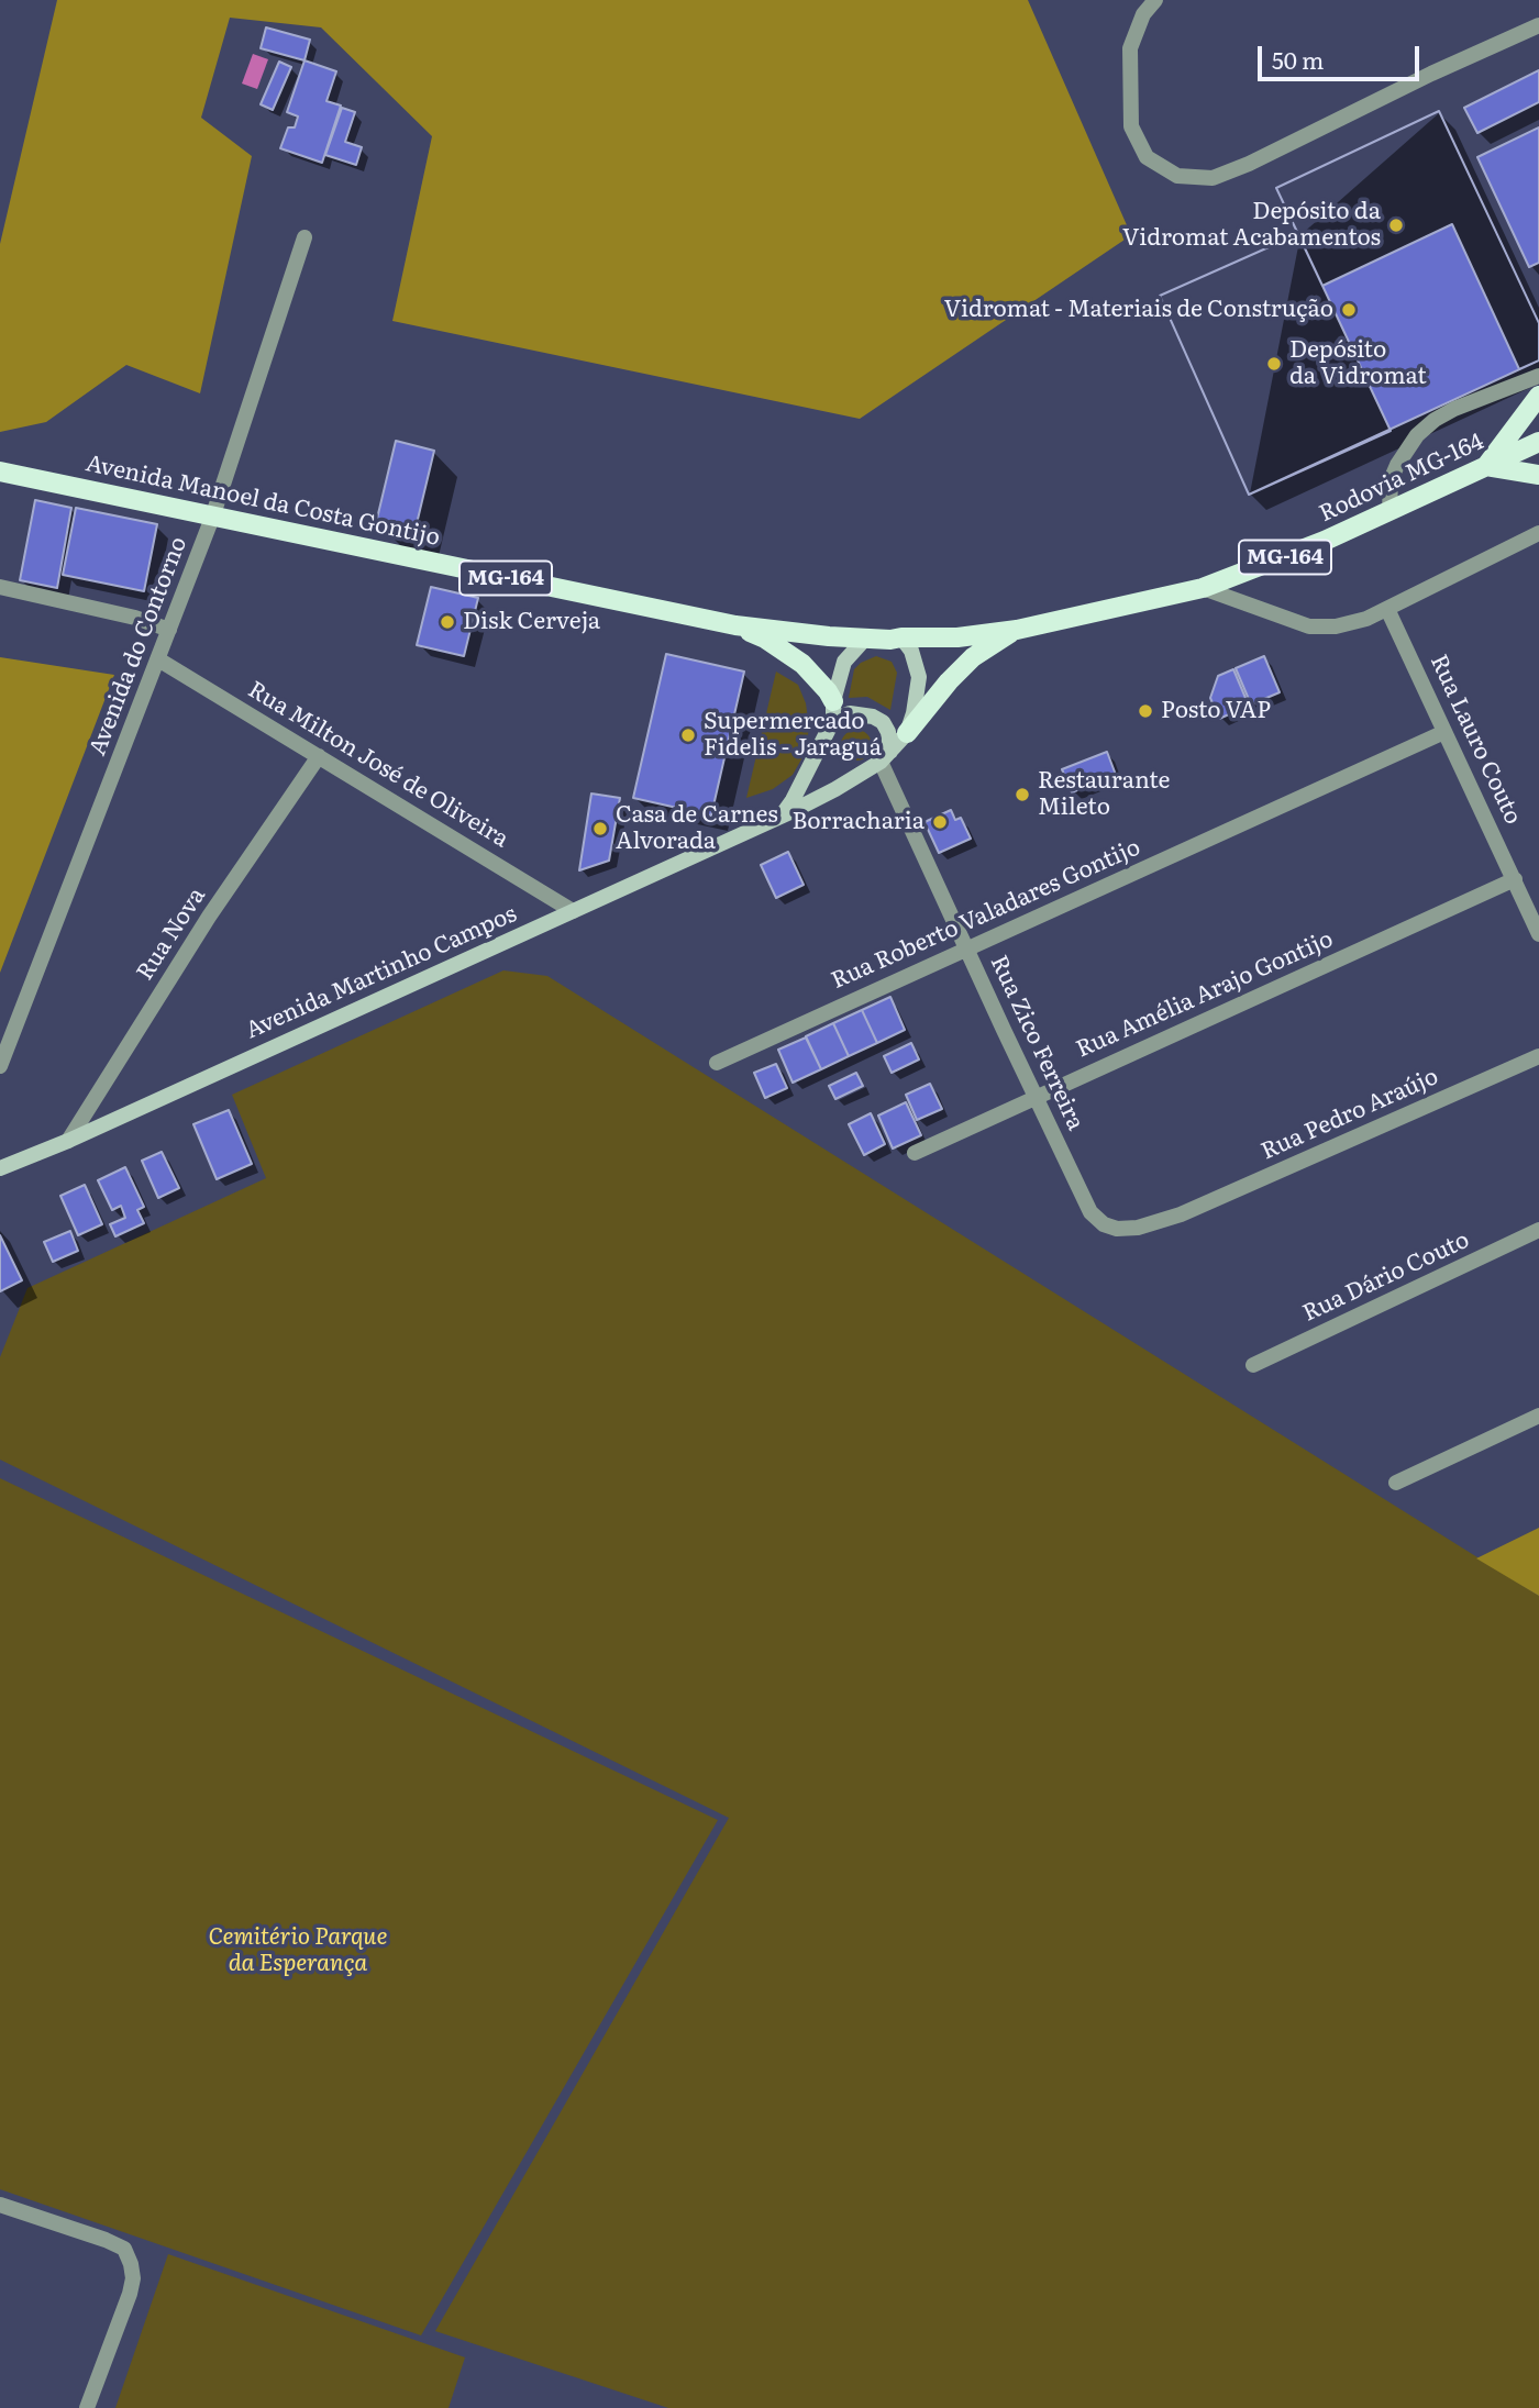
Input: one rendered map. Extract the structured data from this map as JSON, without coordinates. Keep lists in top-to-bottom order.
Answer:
{
  "streets": {
    "main road": [
      "Rodovia MG-164",
      "Avenida Manoel da Costa Gontijo",
      "MG-164",
      "Avenida Martinho Campos"
    ],
    "street": [
      "Avenida do Contorno",
      "Rua Lauro Couto",
      "Rua Milton José de Oliveira",
      "Rua Roberto Valadares Gontijo",
      "Rua Nova",
      "Rua Amélia Arajo Gontijo",
      "Rua Zico Ferreira",
      "Rua Pedro Araújo",
      "Rua Dário Couto"
    ]
  },
  "crossings": [
    ["Rodovia MG-164", "Avenida Manoel da Costa Gontijo"],
    ["Avenida Manoel da Costa Gontijo", "Avenida do Contorno"],
    ["Avenida do Contorno", "Rua Milton José de Oliveira"],
    ["Rua Lauro Couto", "Rua Roberto Valadares Gontijo"],
    ["Rua Lauro Couto", "Rua Amélia Arajo Gontijo"],
    ["Rua Milton José de Oliveira", "Rua Nova"],
    ["Rua Milton José de Oliveira", "Avenida Martinho Campos"],
    ["Rua Roberto Valadares Gontijo", "Rua Zico Ferreira"],
    ["Rua Nova", "Avenida Martinho Campos"],
    ["Avenida Martinho Campos", "Rua Zico Ferreira"],
    ["Rua Amélia Arajo Gontijo", "Rua Zico Ferreira"],
    ["Rua Zico Ferreira", "Rua Pedro Araújo"]
  ],
  "parks": ["Cemitério Parque da Esperança"],
  "places": [
    "Depósito da Vidromat Acabamentos",
    "Vidromat - Materiais de Construção",
    "Depósito da Vidromat",
    "Disk Cerveja",
    "Posto VAP",
    "Supermercado Fidelis - Jaraguá",
    "Restaurante Mileto",
    "Borracharia",
    "Casa de Carnes Alvorada"
  ],
  "scale_bar": "50 m"
}
